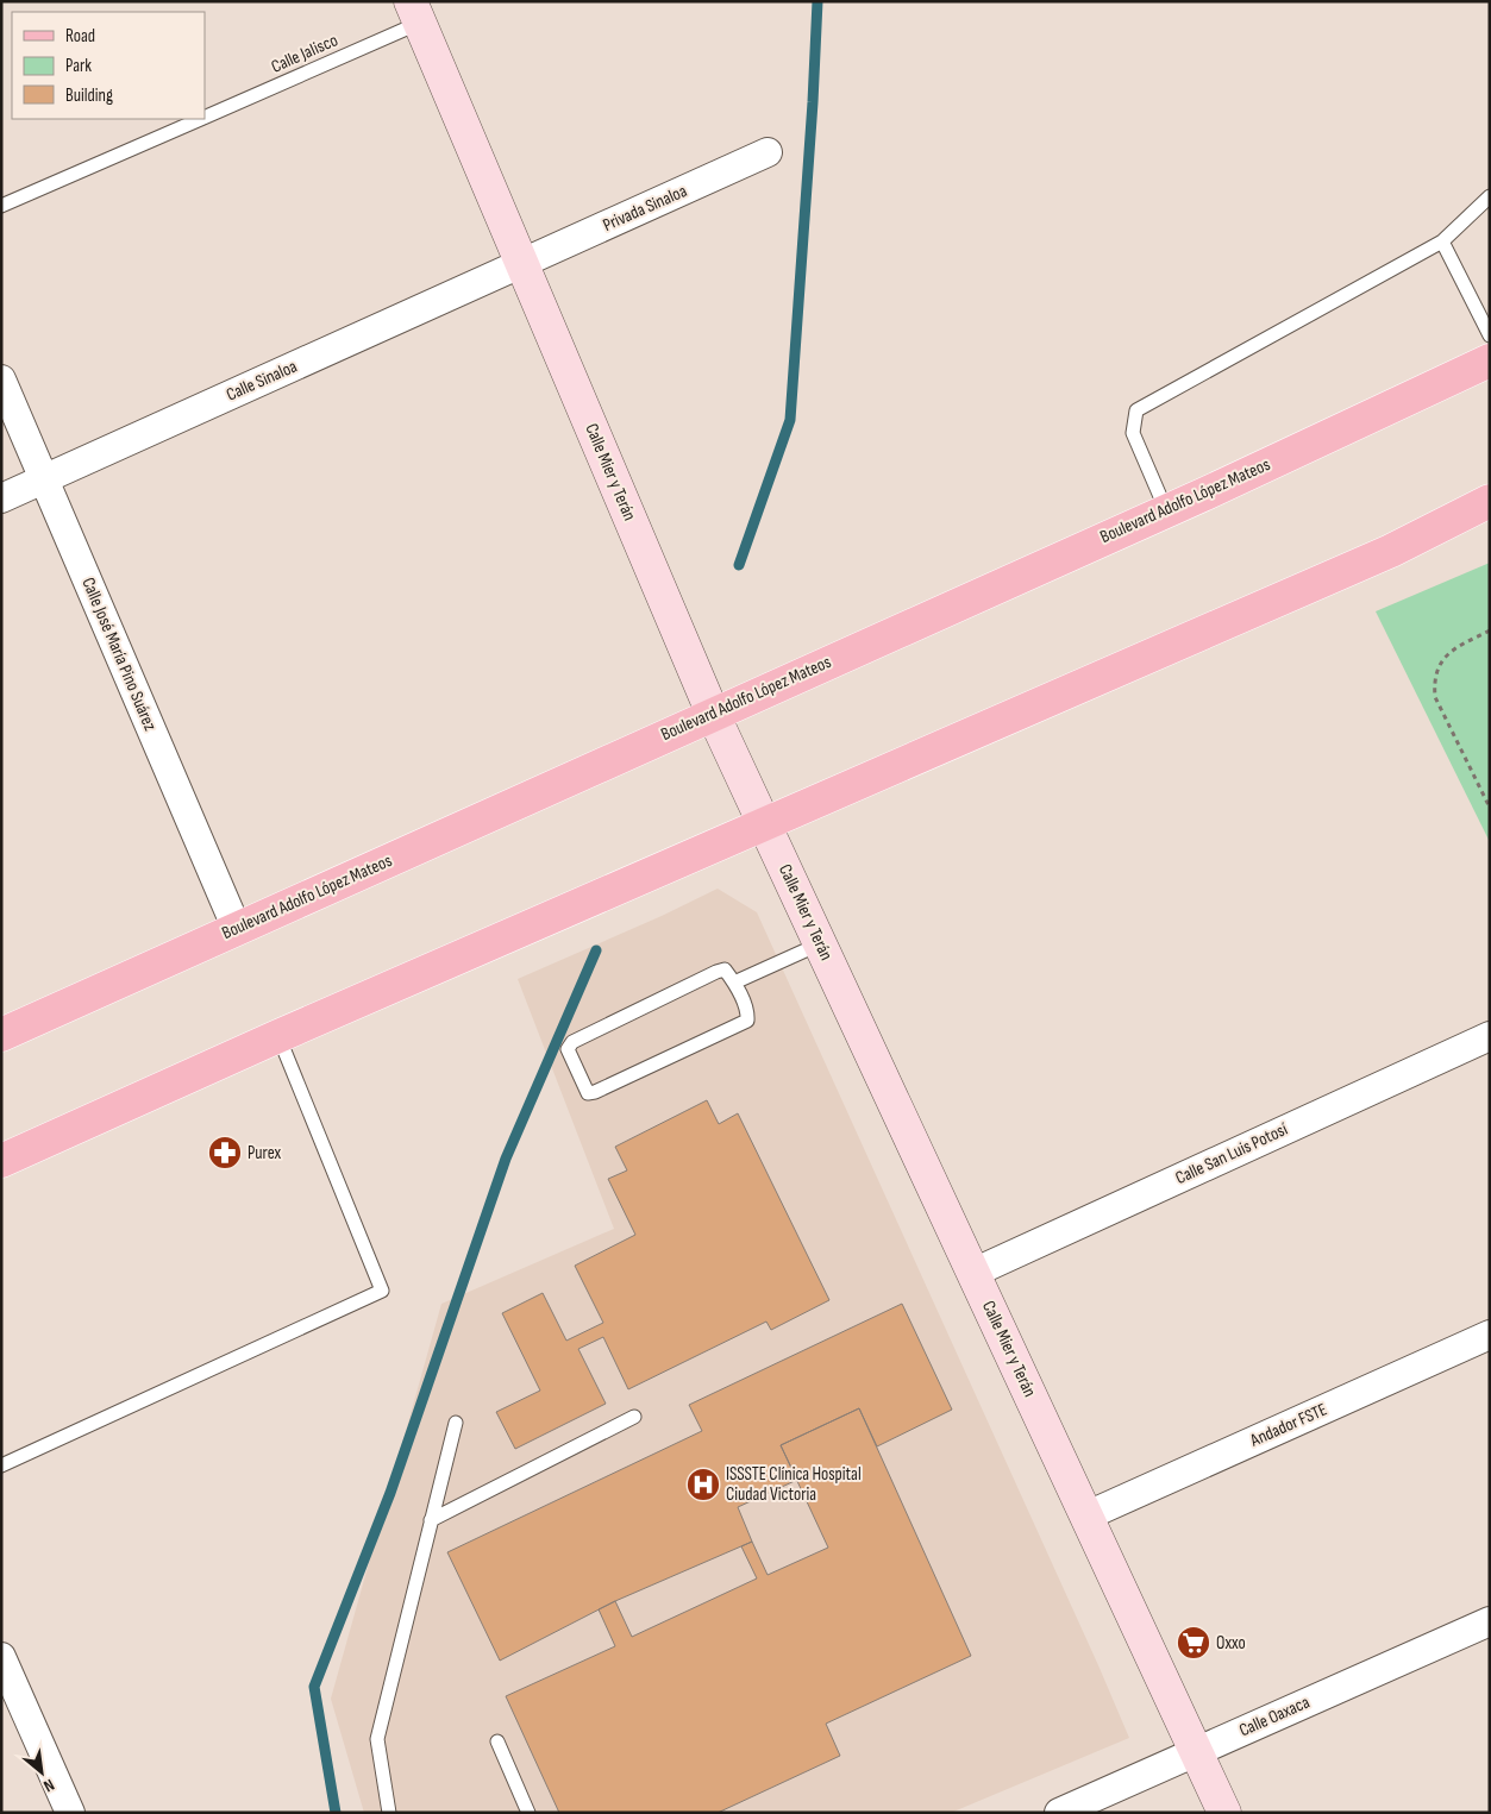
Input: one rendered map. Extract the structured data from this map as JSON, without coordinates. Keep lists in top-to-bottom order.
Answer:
{
  "streets": {
    "main road": ["Boulevard Adolfo López Mateos"],
    "street": [
      "Privada Sinaloa",
      "Calle Sinaloa",
      "Calle Mier y Terán",
      "Calle José María Pino Suárez",
      "Calle San Luis Potosí",
      "Andador FSTE",
      "Calle Oaxaca"
    ],
    "lane": ["Calle Jalisco"]
  },
  "crossings": [
    ["Calle Jalisco", "Calle Mier y Terán"],
    ["Privada Sinaloa", "Calle Sinaloa"],
    ["Privada Sinaloa", "Calle Mier y Terán"],
    ["Calle Sinaloa", "Calle Mier y Terán"],
    ["Calle Sinaloa", "Calle José María Pino Suárez"],
    ["Calle Mier y Terán", "Boulevard Adolfo López Mateos"],
    ["Calle Mier y Terán", "Calle San Luis Potosí"],
    ["Calle Mier y Terán", "Andador FSTE"],
    ["Calle Mier y Terán", "Calle Oaxaca"],
    ["Boulevard Adolfo López Mateos", "Calle José María Pino Suárez"]
  ],
  "places": {
    "pharmacy": ["Purex"],
    "hospital": ["ISSSTE Clínica Hospital Ciudad Victoria"],
    "supermarket": ["Oxxo"]
  },
  "legend": ["Road", "Park", "Building"],
  "north": "bottom right"
}
